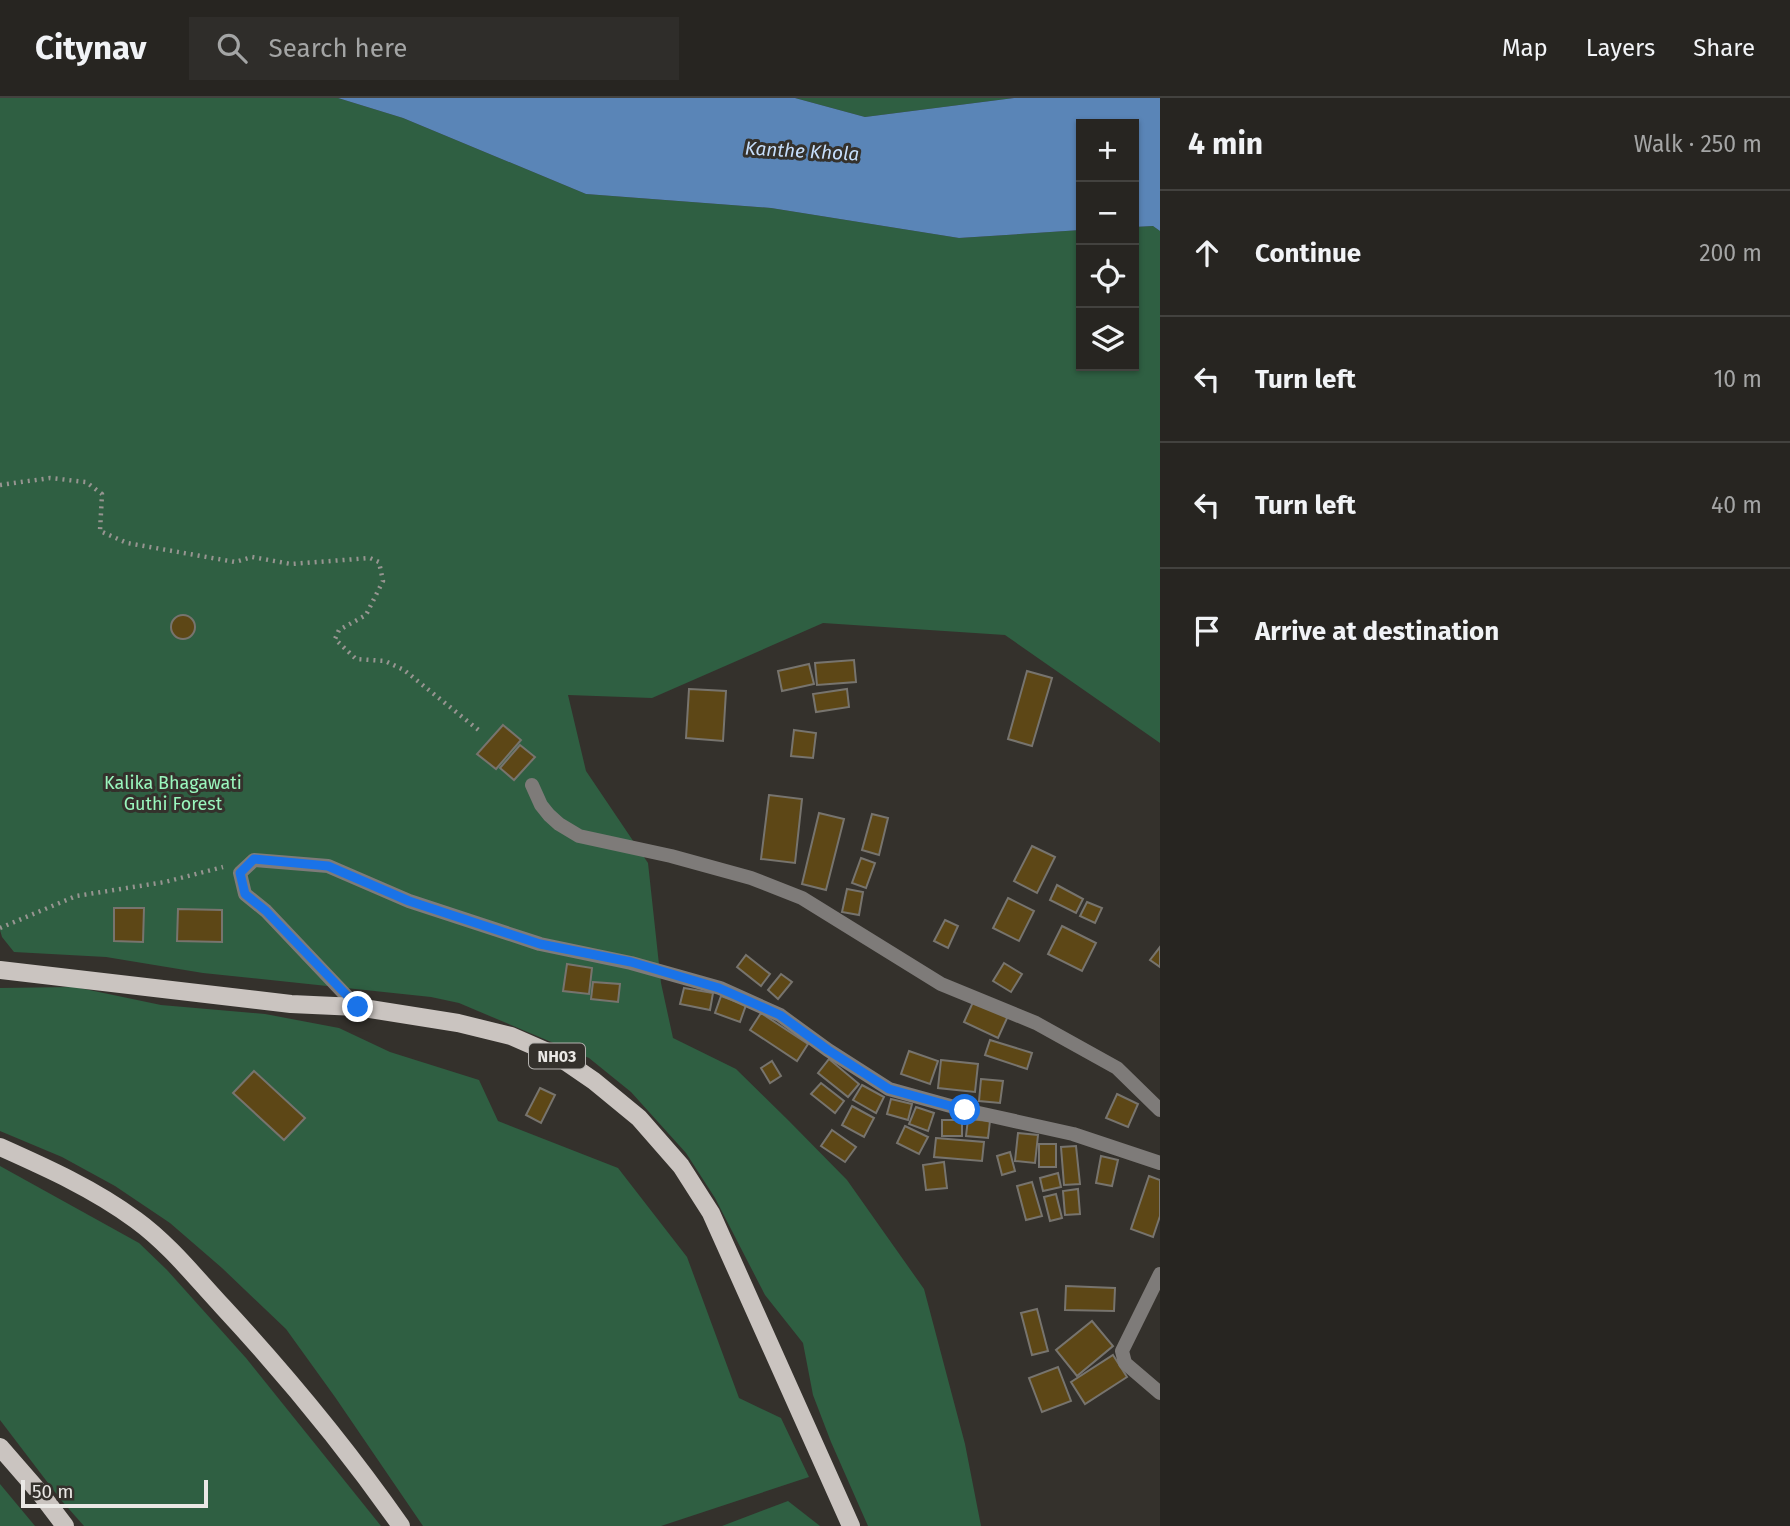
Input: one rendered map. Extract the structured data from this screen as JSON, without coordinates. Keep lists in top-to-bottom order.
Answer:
{
  "streets": {
    "main road": ["NH03"]
  },
  "water": ["Kanthe Khola"],
  "parks": ["Kalika Bhagawati Guthi Forest"],
  "scale_bar": "50 m",
  "page": {
    "header": "Citynav",
    "search": "Search here",
    "nav": ["Map", "Layers", "Share"],
    "heading": ["4 min", "Walk · 250 m"],
    "map_buttons": ["+", "−"],
    "list": [
      ["Continue", "200 m"],
      ["Turn left", "10 m"],
      ["Turn left", "40 m"],
      "Arrive at destination"
    ],
    "scale": "50 m"
  }
}
